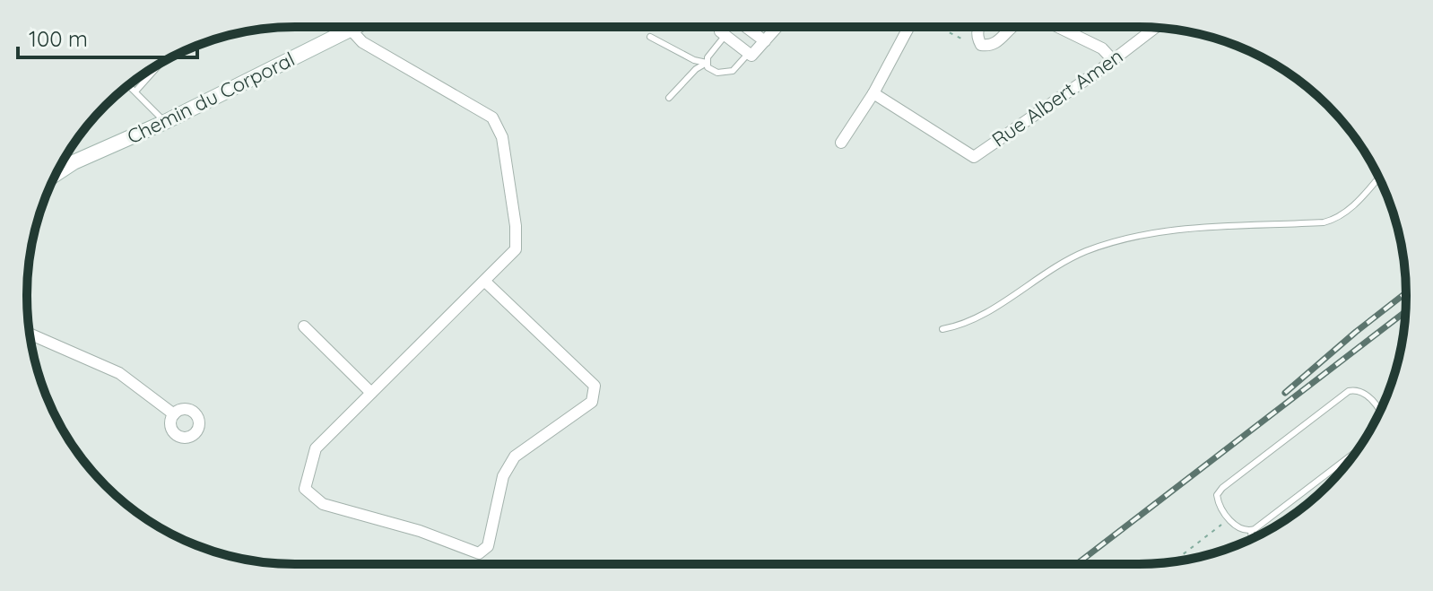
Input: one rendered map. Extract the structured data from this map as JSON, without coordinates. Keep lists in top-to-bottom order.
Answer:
{
  "streets": {
    "street": ["Chemin du Corporal", "Rue Albert Amen"]
  },
  "scale_bar": "100 m"
}
